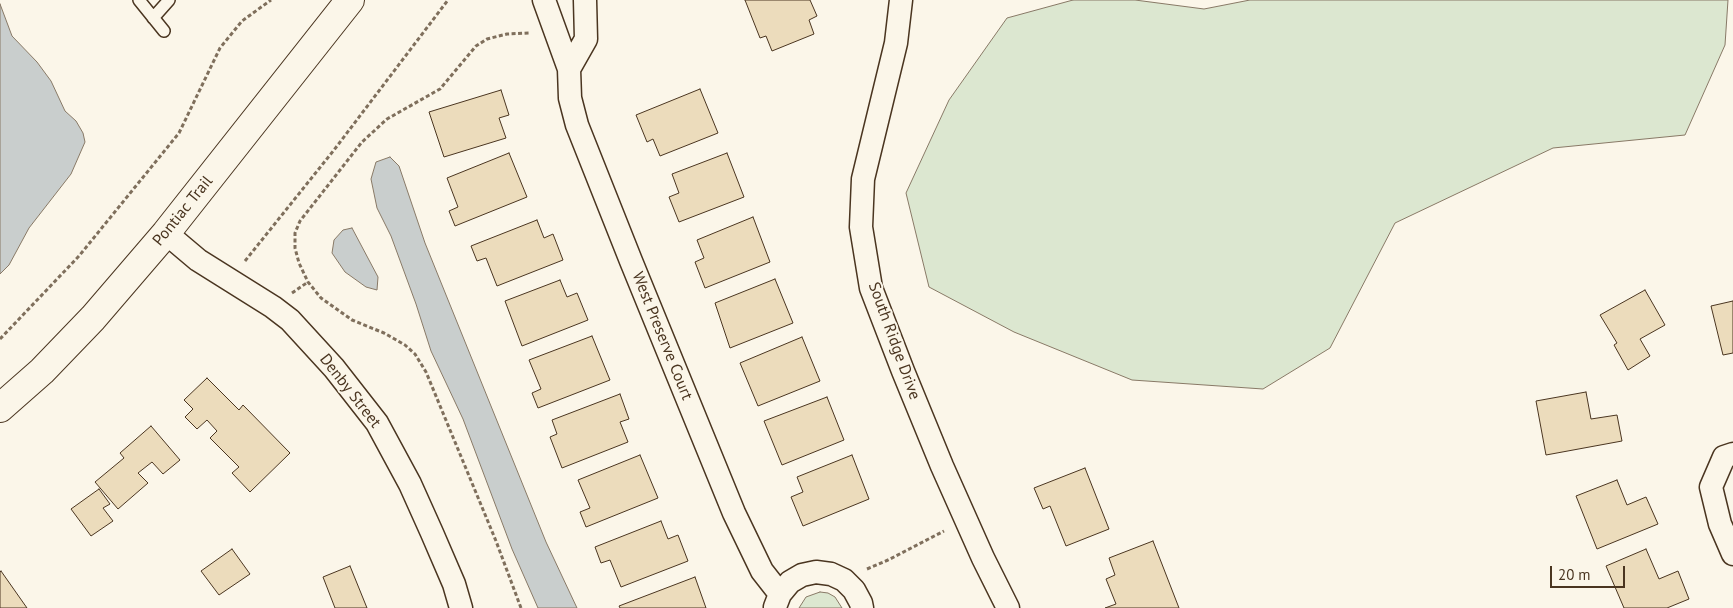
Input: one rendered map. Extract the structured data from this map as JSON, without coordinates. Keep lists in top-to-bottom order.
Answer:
{
  "streets": {
    "main road": ["Pontiac Trail"],
    "street": ["West Preserve Court", "South Ridge Drive", "Denby Street"]
  },
  "crossings": [
    ["Pontiac Trail", "Denby Street"]
  ],
  "scale_bar": "20 m"
}
